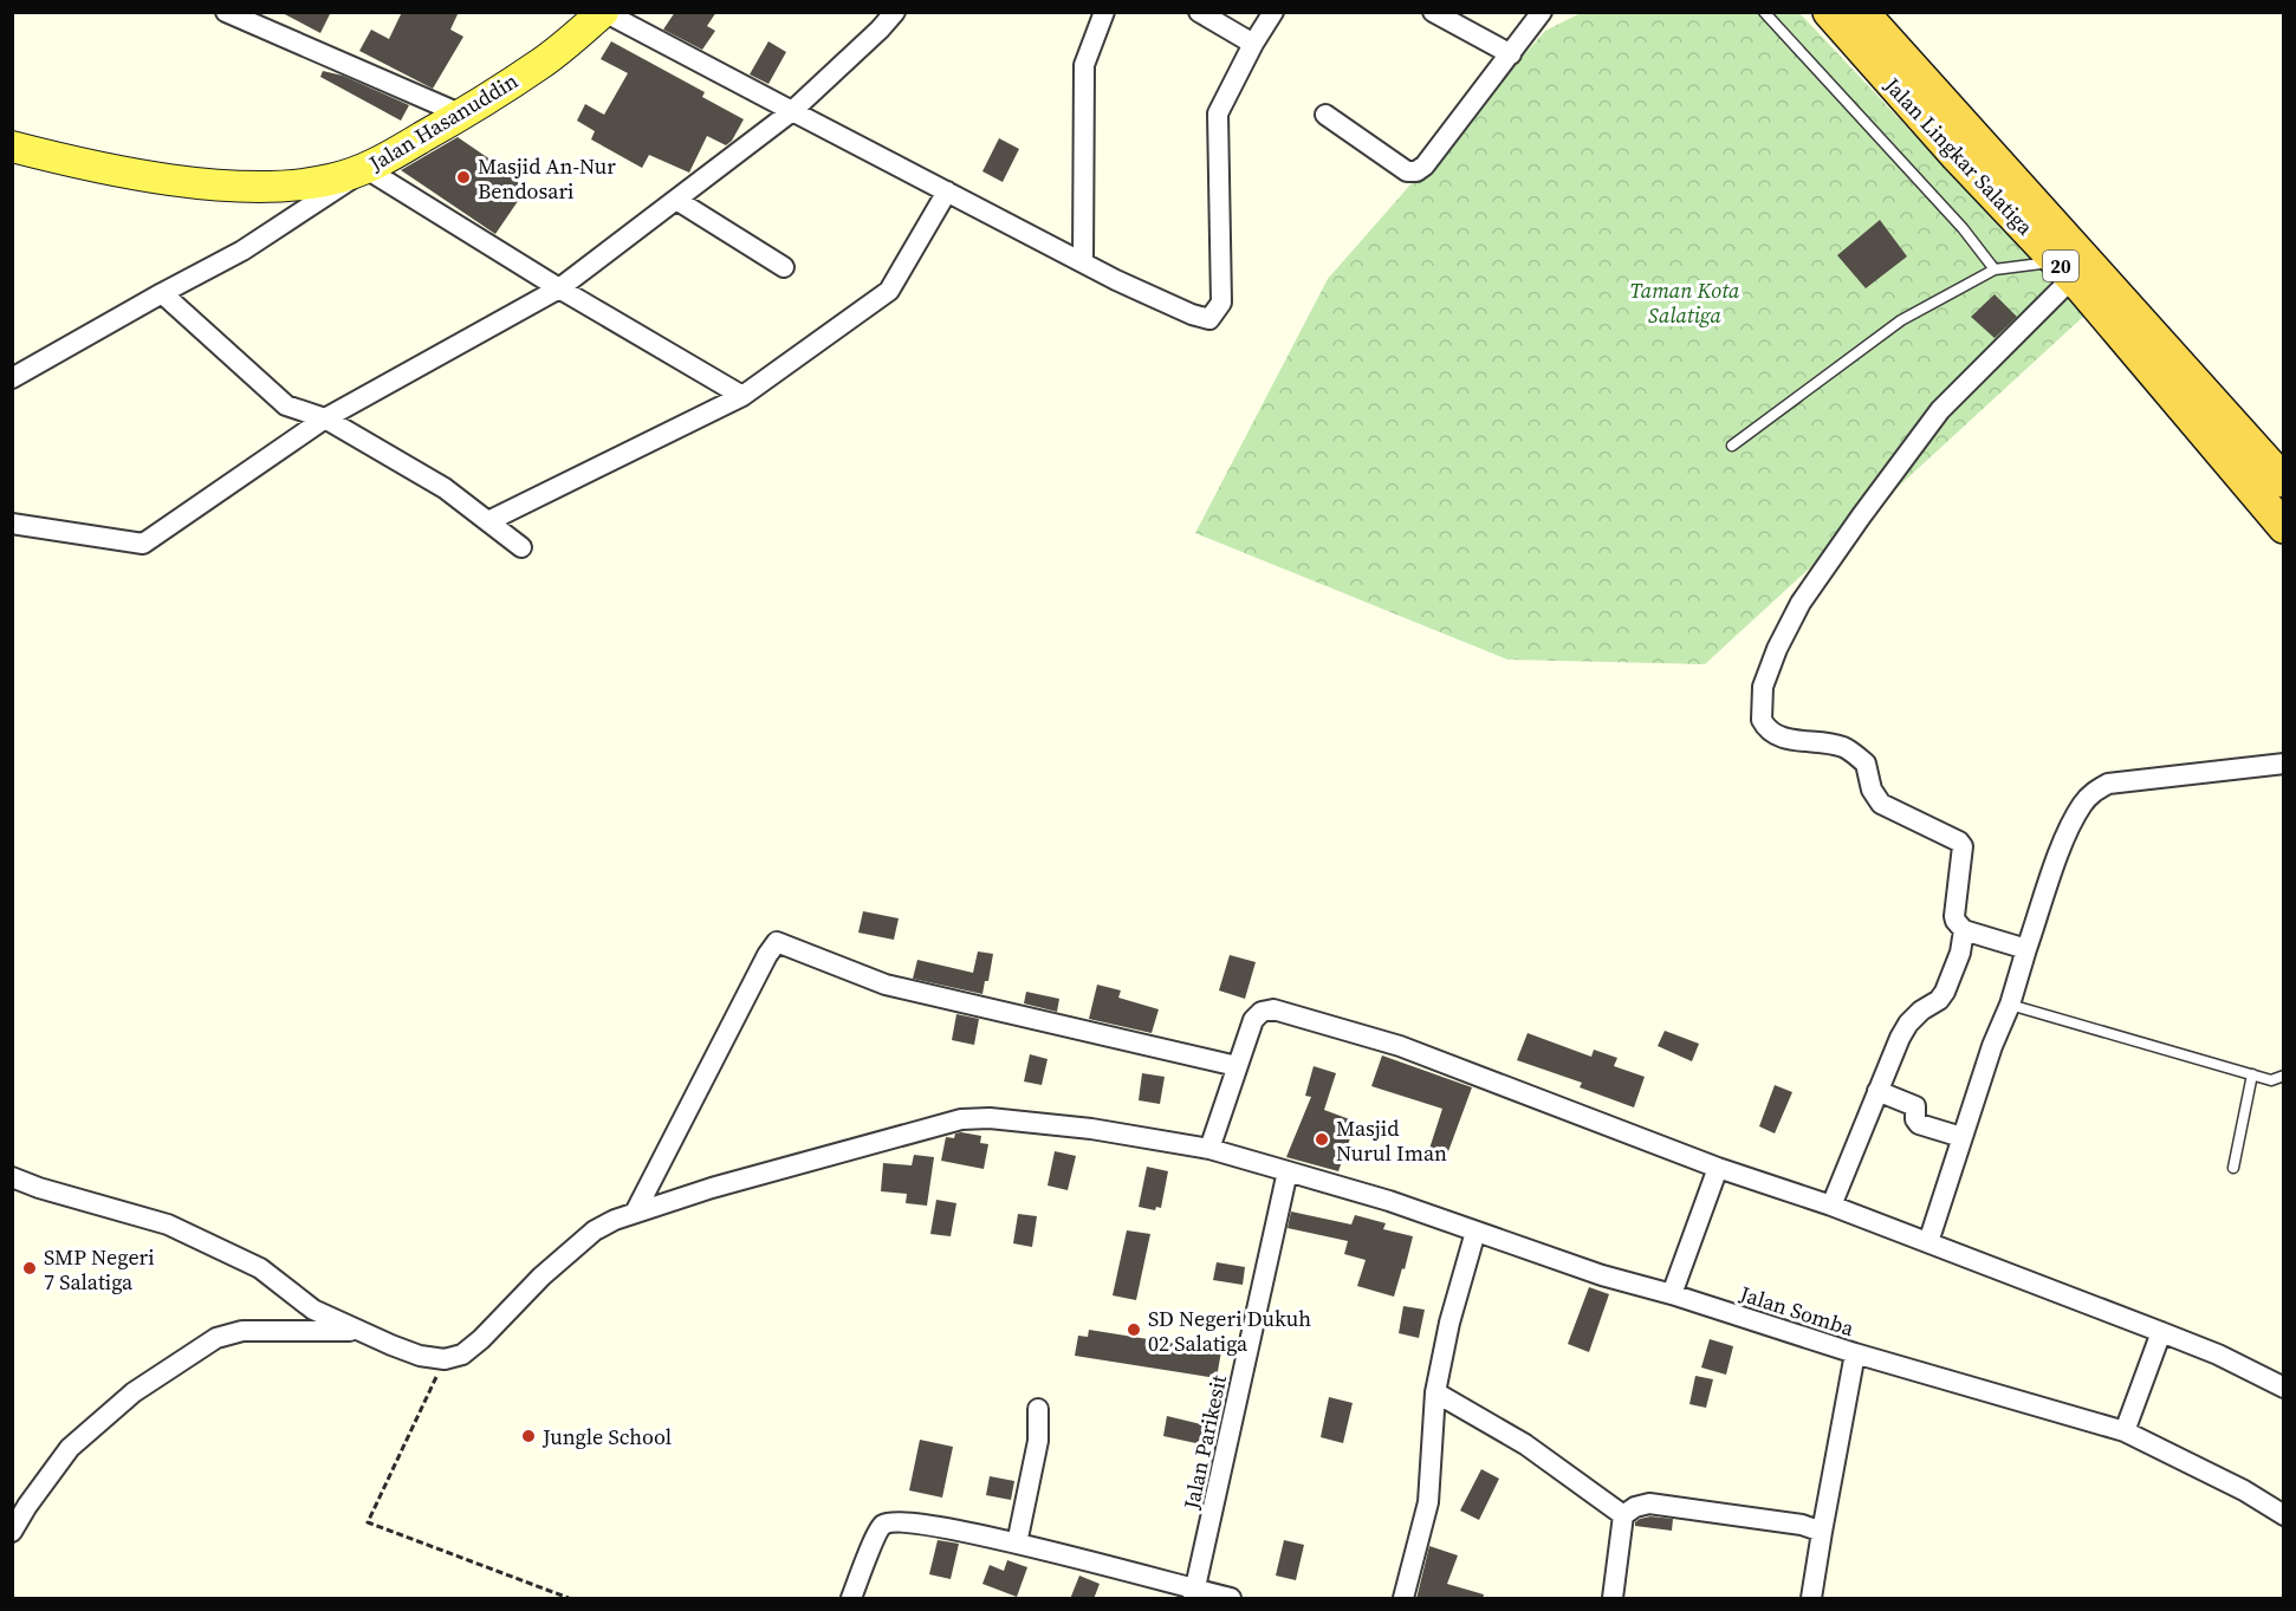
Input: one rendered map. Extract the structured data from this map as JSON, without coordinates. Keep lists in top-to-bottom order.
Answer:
{
  "streets": {
    "highway": ["Jalan Lingkar Salatiga", "20"],
    "main road": ["Jalan Hasanuddin"],
    "street": ["Jalan Somba", "Jalan Parikesit"]
  },
  "crossings": [
    ["Jalan Somba", "Jalan Parikesit"]
  ],
  "parks": ["Taman Kota Salatiga"],
  "places": [
    "Masjid An-Nur Bendosari",
    "Masjid Nurul Iman",
    "SMP Negeri 7 Salatiga",
    "SD Negeri Dukuh 02 Salatiga",
    "Jungle School"
  ]
}
